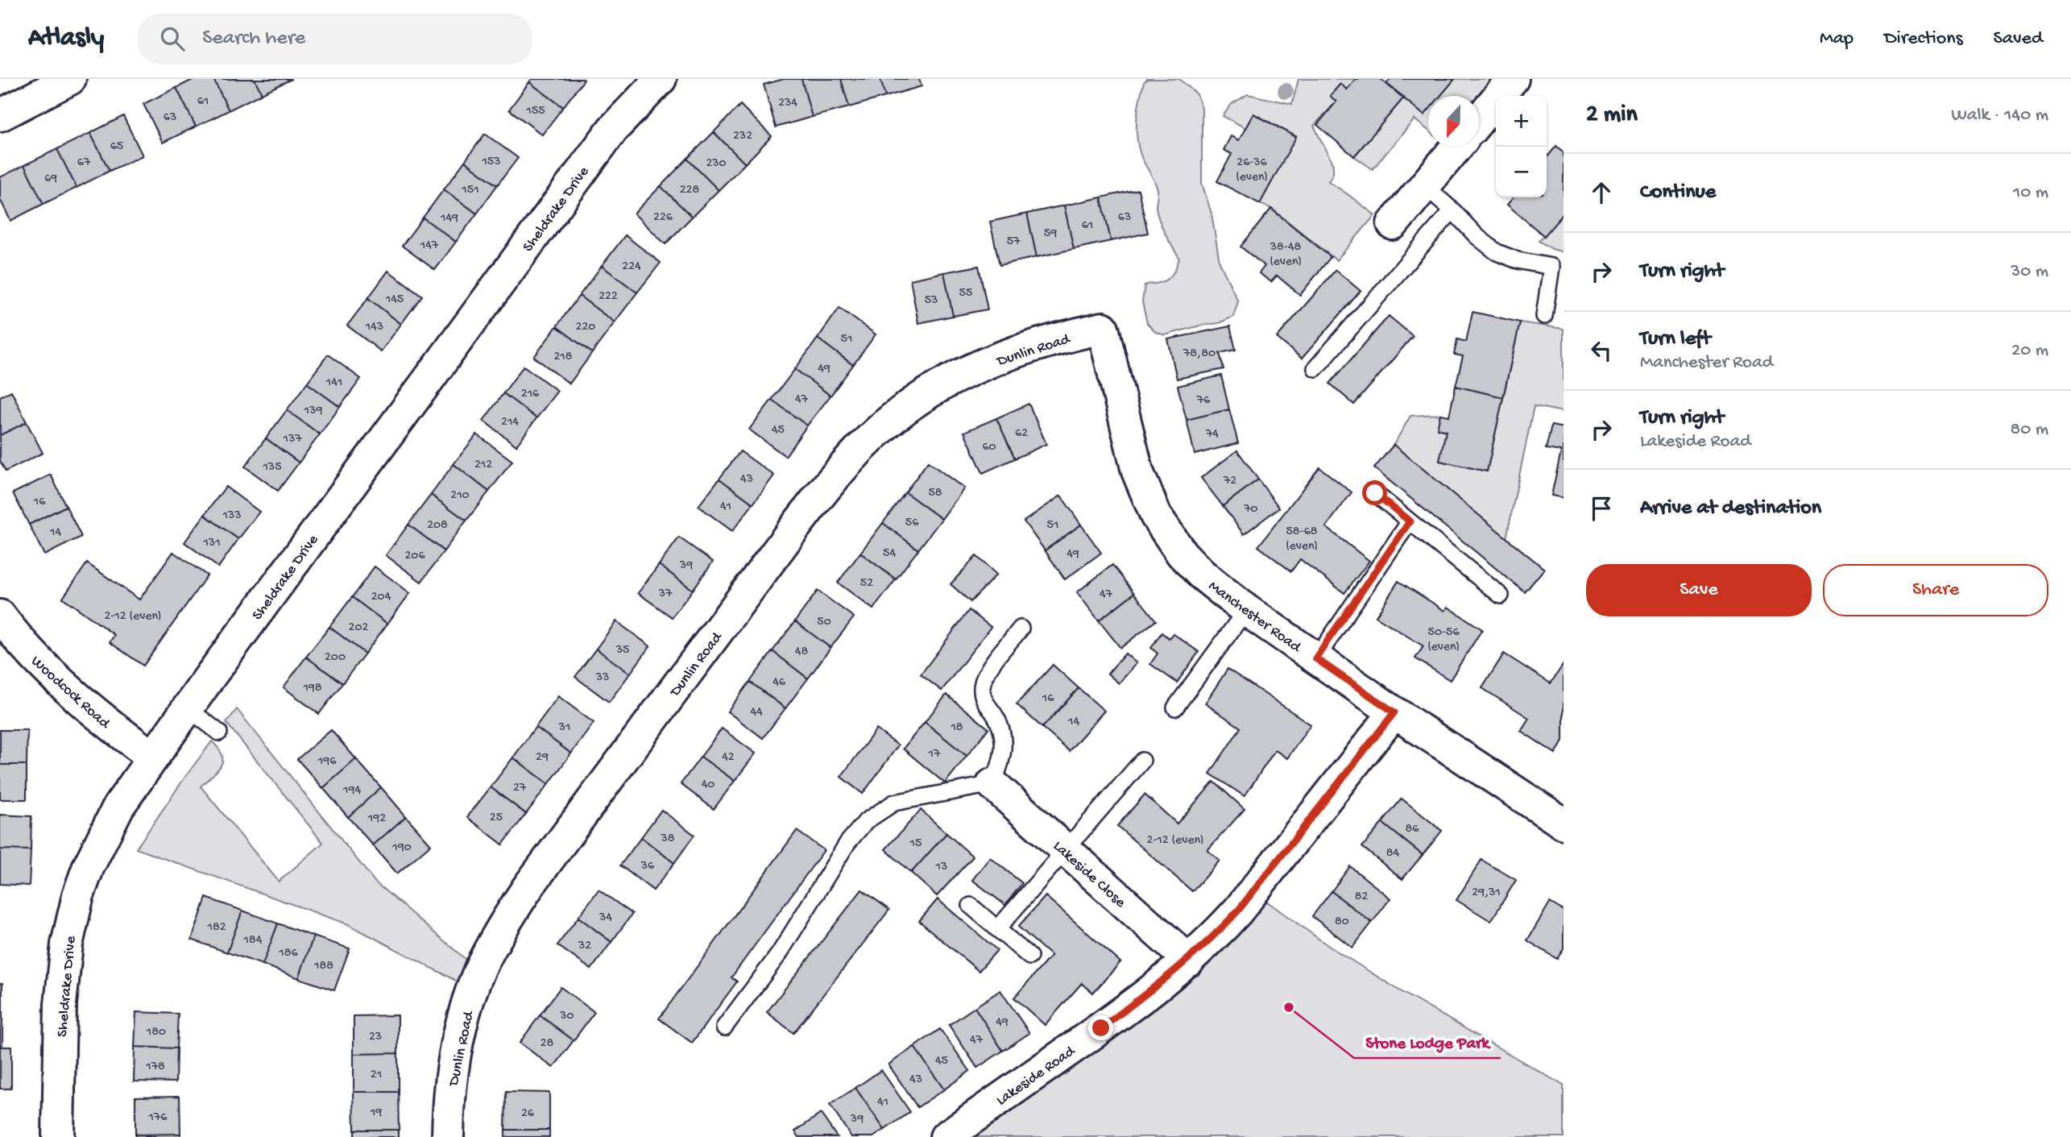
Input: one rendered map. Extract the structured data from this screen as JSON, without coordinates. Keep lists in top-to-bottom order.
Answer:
{
  "streets": {
    "street": [
      "Sheldrake Drive",
      "Dunlin Road",
      "Manchester Road",
      "Woodcock Road",
      "Lakeside Close",
      "Lakeside Road"
    ]
  },
  "crossings": [
    ["Sheldrake Drive", "Woodcock Road"],
    ["Dunlin Road", "Manchester Road"],
    ["Manchester Road", "Lakeside Road"],
    ["Lakeside Close", "Lakeside Road"]
  ],
  "places": ["Stone Lodge Park"],
  "house_numbers": [
    "61",
    "234",
    "155",
    "63",
    "232",
    "65",
    "153",
    "67",
    "26-36 (even)",
    "230",
    "69",
    "151",
    "228",
    "226",
    "63",
    "149",
    "61",
    "59",
    "57",
    "147",
    "38-48 (even)",
    "224",
    "55",
    "222",
    "145",
    "53",
    "143",
    "220",
    "51",
    "78,80",
    "218",
    "49",
    "141",
    "216",
    "47",
    "76",
    "139",
    "214",
    "45",
    "62",
    "74",
    "137",
    "60",
    "212",
    "135",
    "43",
    "72",
    "58",
    "210",
    "16",
    "41",
    "70",
    "133",
    "56",
    "208",
    "51",
    "58-68 (even)",
    "14",
    "131",
    "54",
    "49",
    "206",
    "39",
    "52",
    "37",
    "47",
    "204",
    "2-12 (even)",
    "50",
    "202",
    "50-56 (even)",
    "35",
    "48",
    "200",
    "33",
    "46",
    "198",
    "16",
    "44",
    "14",
    "31",
    "18",
    "17",
    "29",
    "42",
    "196",
    "40",
    "27",
    "194",
    "25",
    "192",
    "86",
    "38",
    "2-12 (even)",
    "15",
    "190",
    "84",
    "36",
    "13",
    "29,31",
    "82",
    "34",
    "80",
    "182",
    "184",
    "32",
    "186",
    "188",
    "30",
    "49",
    "180",
    "23",
    "47",
    "28",
    "45",
    "178",
    "21",
    "43",
    "41",
    "19",
    "26",
    "176",
    "39"
  ],
  "north": "bottom",
  "page": {
    "header": "Atlasly",
    "search": "Search here",
    "nav": ["Map", "Directions", "Saved"],
    "heading": ["2 min", "Walk · 140 m"],
    "map_buttons": ["+", "−"],
    "list": [
      ["Continue", "10 m"],
      ["Turn right", "30 m"],
      ["Turn left", "Manchester Road", "20 m"],
      ["Turn right", "Lakeside Road", "80 m"],
      "Arrive at destination"
    ],
    "buttons": ["Save", "Share"]
  }
}
